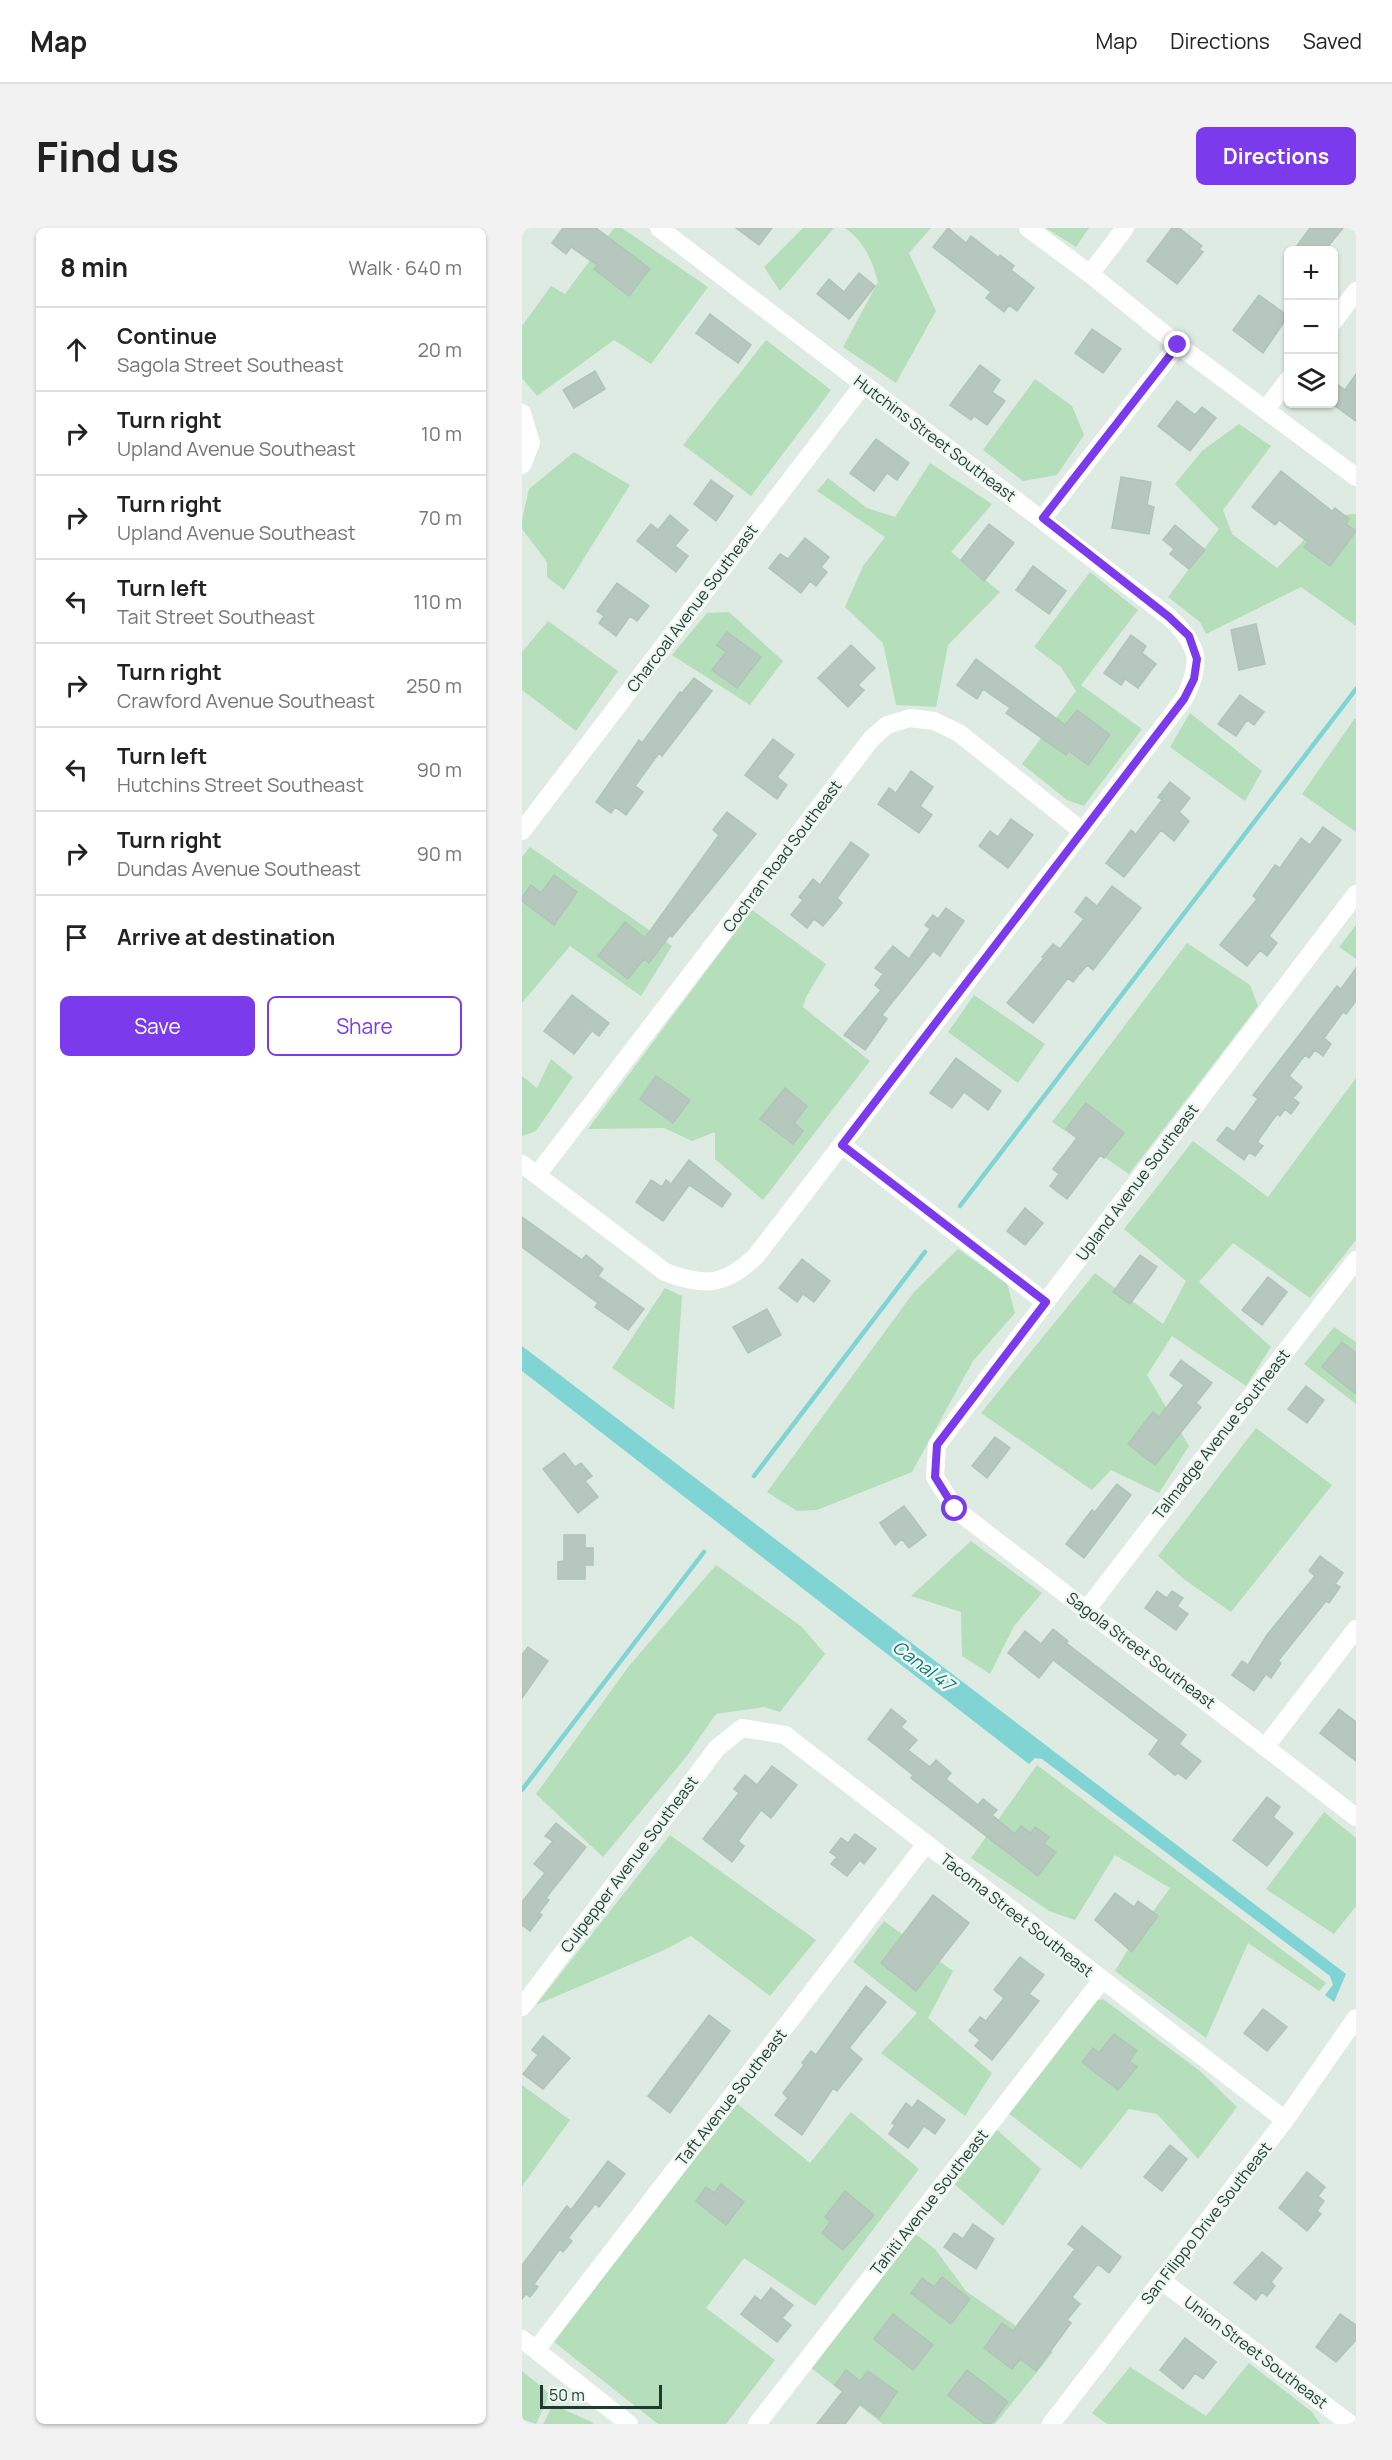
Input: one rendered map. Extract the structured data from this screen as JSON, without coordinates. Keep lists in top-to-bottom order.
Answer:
{
  "streets": {
    "street": [
      "Hutchins Street Southeast",
      "Charcoal Avenue Southeast",
      "Cochran Road Southeast",
      "Upland Avenue Southeast",
      "Talmadge Avenue Southeast",
      "Sagola Street Southeast",
      "Culpepper Avenue Southeast",
      "Tacoma Street Southeast",
      "Taft Avenue Southeast",
      "Tahiti Avenue Southeast",
      "San Filippo Drive Southeast",
      "Union Street Southeast"
    ]
  },
  "crossings": [
    ["Hutchins Street Southeast", "Charcoal Avenue Southeast"],
    ["Hutchins Street Southeast", "Cochran Road Southeast"],
    ["Upland Avenue Southeast", "Sagola Street Southeast"],
    ["Talmadge Avenue Southeast", "Sagola Street Southeast"],
    ["Culpepper Avenue Southeast", "Tacoma Street Southeast"],
    ["Tacoma Street Southeast", "Taft Avenue Southeast"],
    ["Tacoma Street Southeast", "Tahiti Avenue Southeast"],
    ["Tacoma Street Southeast", "San Filippo Drive Southeast"],
    ["San Filippo Drive Southeast", "Union Street Southeast"]
  ],
  "water": ["Canal 47"],
  "scale_bar": "50 m",
  "page": {
    "header": "Map",
    "nav": ["Map", "Directions", "Saved"],
    "title": "Find us",
    "buttons": [
      "Directions",
      ["Save", "Share"]
    ],
    "heading": ["8 min", "Walk · 640 m"],
    "map_buttons": ["+", "−"],
    "list": [
      ["Continue", "Sagola Street Southeast", "20 m"],
      ["Turn right", "Upland Avenue Southeast", "10 m"],
      ["Turn right", "Upland Avenue Southeast", "70 m"],
      ["Turn left", "Tait Street Southeast", "110 m"],
      ["Turn right", "Crawford Avenue Southeast", "250 m"],
      ["Turn left", "Hutchins Street Southeast", "90 m"],
      ["Turn right", "Dundas Avenue Southeast", "90 m"],
      "Arrive at destination"
    ],
    "scale": "50 m"
  }
}
